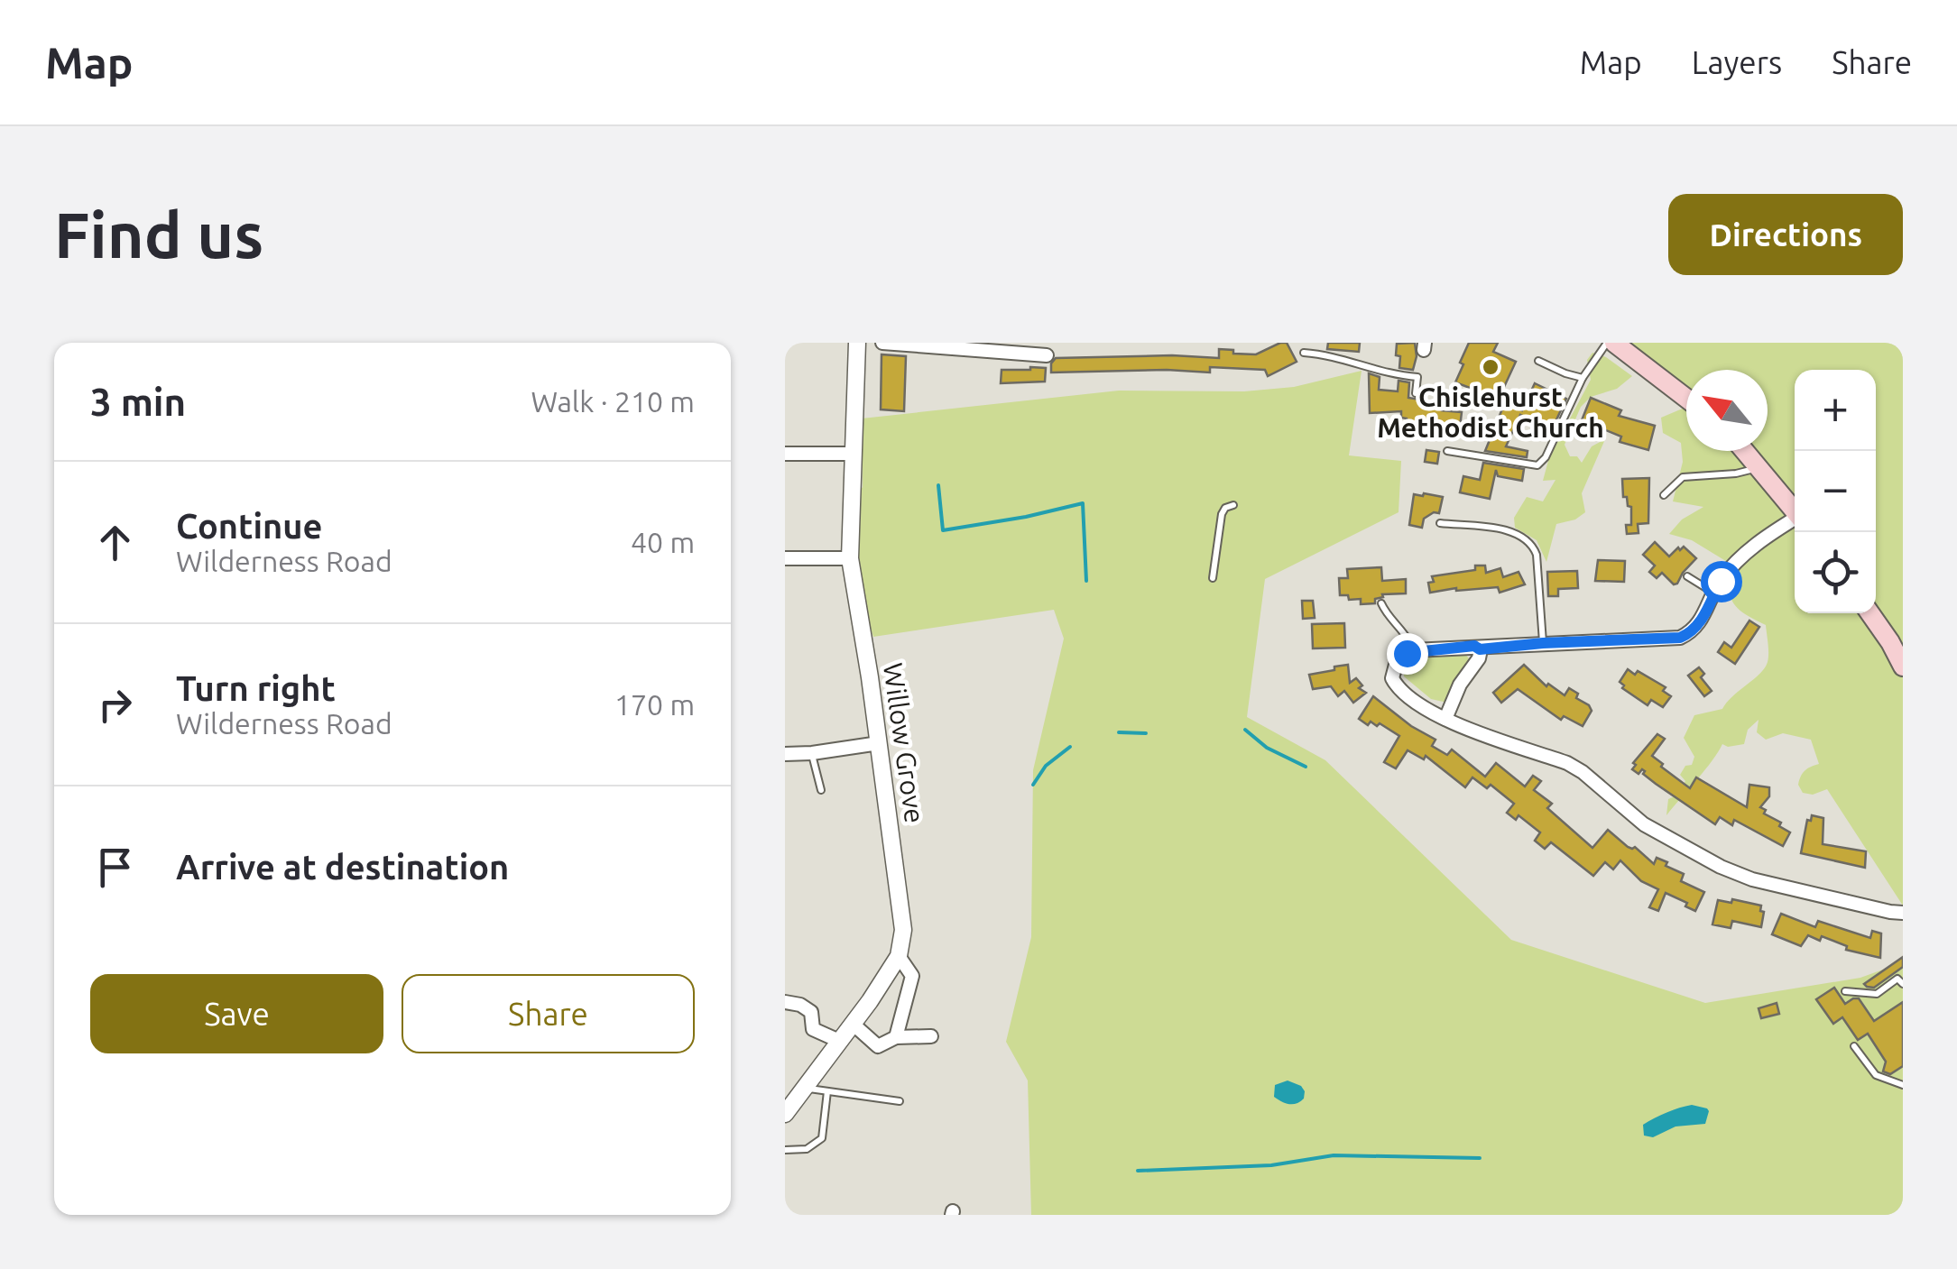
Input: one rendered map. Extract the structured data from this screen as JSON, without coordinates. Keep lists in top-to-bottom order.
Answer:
{
  "streets": {
    "street": ["Willow Grove"]
  },
  "places": ["Chislehurst Methodist Church"],
  "north": "top left",
  "page": {
    "header": "Map",
    "nav": ["Map", "Layers", "Share"],
    "buttons": [
      "Directions",
      ["Save", "Share"]
    ],
    "title": "Find us",
    "heading": ["3 min", "Walk · 210 m"],
    "map_buttons": ["+", "−"],
    "list": [
      ["Continue", "Wilderness Road", "40 m"],
      ["Turn right", "Wilderness Road", "170 m"],
      "Arrive at destination"
    ]
  }
}
